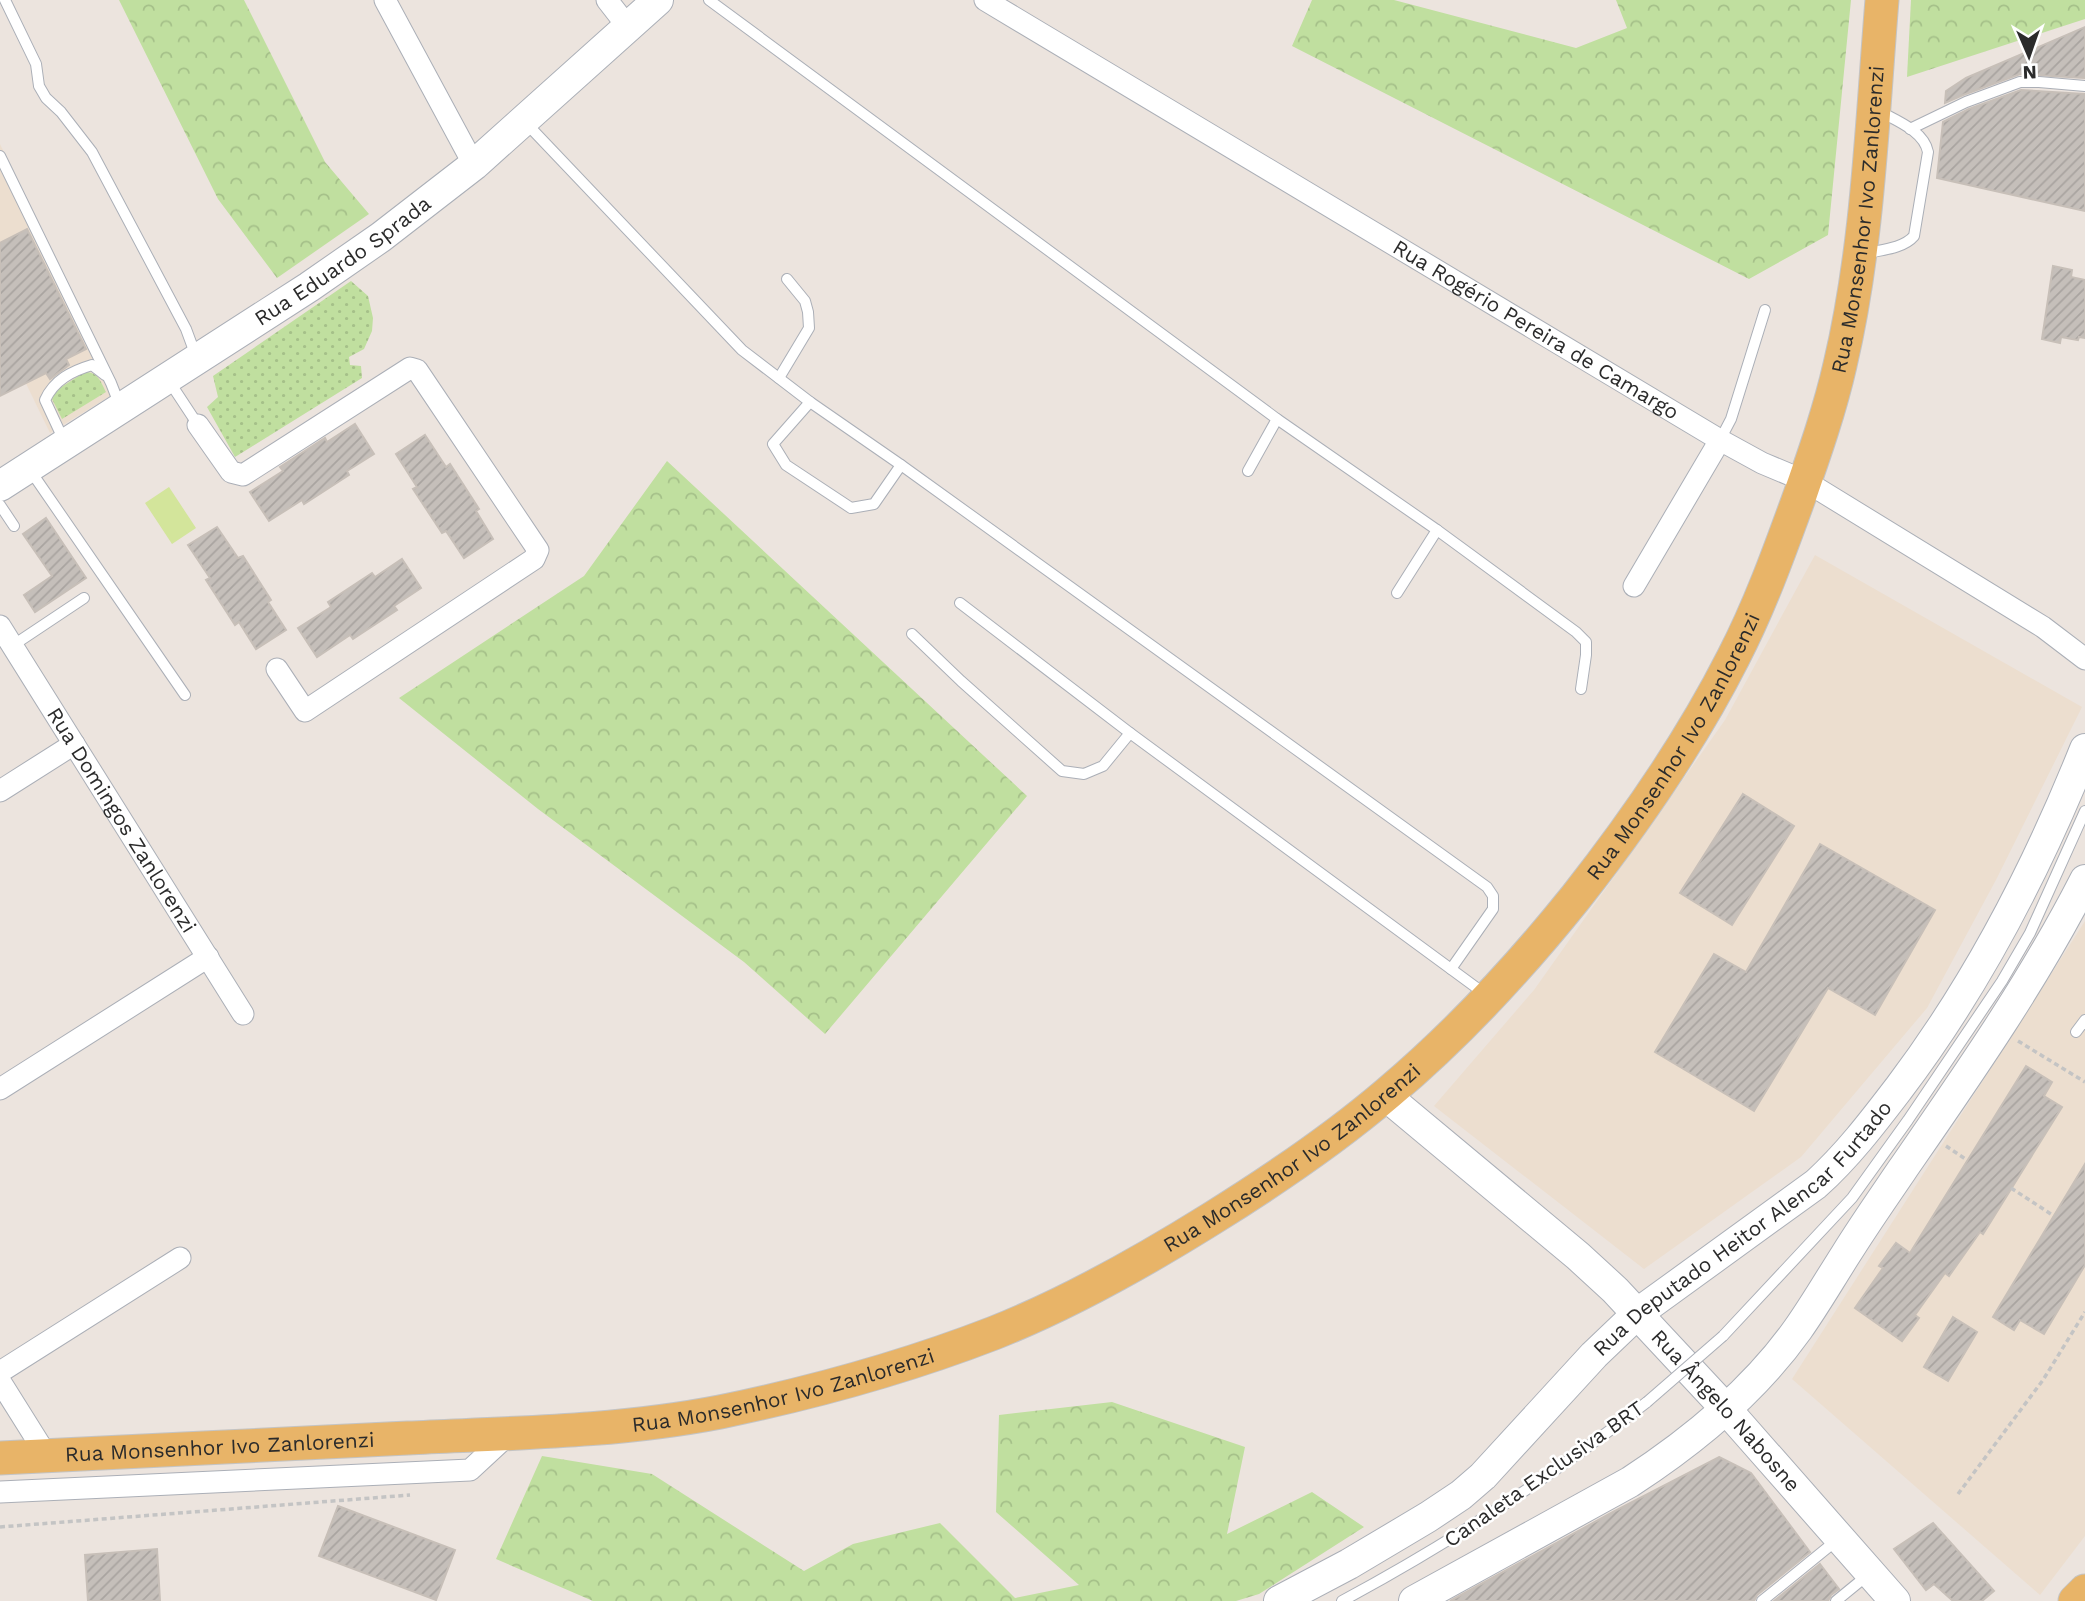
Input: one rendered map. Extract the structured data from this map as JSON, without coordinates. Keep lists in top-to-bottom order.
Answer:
{
  "streets": {
    "main road": ["Rua Monsenhor Ivo Zanlorenzi"],
    "street": [
      "Rua Eduardo Sprada",
      "Rua Rogério Pereira de Camargo",
      "Rua Domingos Zanlorenzi",
      "Rua Deputado Heitor Alencar Furtado",
      "Rua Ângelo Nabosne"
    ],
    "lane": ["Canaleta Exclusiva BRT"]
  },
  "crossings": [
    ["Rua Monsenhor Ivo Zanlorenzi", "Rua Rogério Pereira de Camargo"],
    ["Rua Monsenhor Ivo Zanlorenzi", "Rua Ângelo Nabosne"],
    ["Rua Deputado Heitor Alencar Furtado", "Rua Ângelo Nabosne"]
  ],
  "north": "bottom"
}
